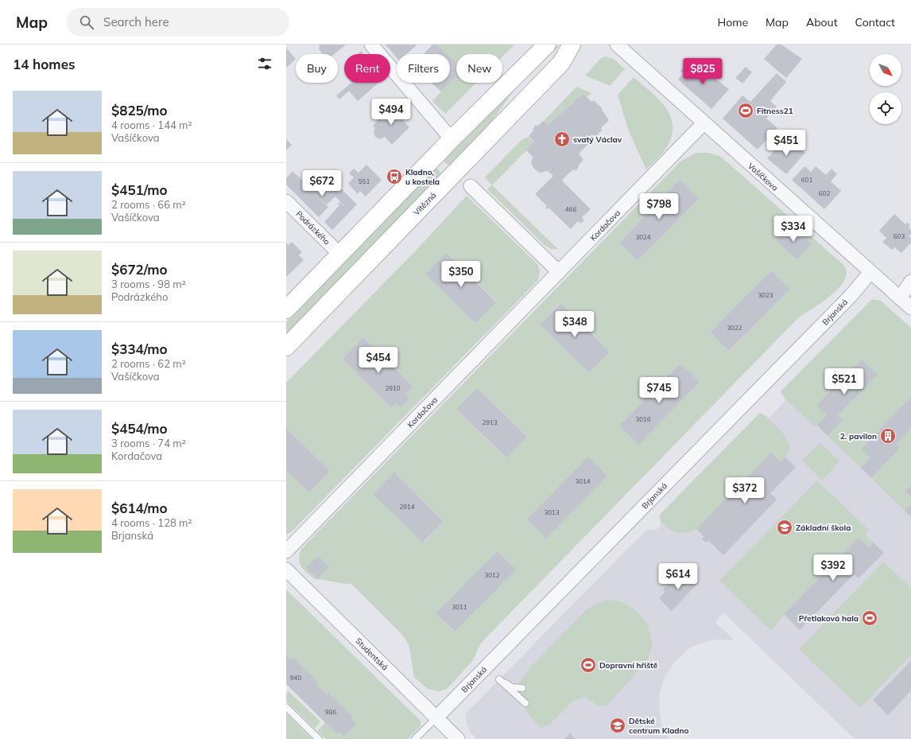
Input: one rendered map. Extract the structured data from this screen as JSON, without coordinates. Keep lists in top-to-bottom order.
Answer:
{
  "streets": {
    "main road": ["Vítězná"],
    "street": [
      "Vašíčkova",
      "Kordačova",
      "Podrázkého",
      "Brjanská",
      "Studentská"
    ]
  },
  "crossings": [
    ["Vašíčkova", "Kordačova"],
    ["Vašíčkova", "Brjanská"],
    ["Brjanská", "Studentská"]
  ],
  "places": {
    "sports": ["Fitness21", "Přetlaková hala", "Dopravní hřiště"],
    "church": ["svatý Václav"],
    "bus stop": ["Kladno, u kostela"],
    "building": ["2. pavilon"],
    "school or university": ["Základní škola", "Dětské centrum Kladno"]
  },
  "house_numbers": [
    "601",
    "551",
    "602",
    "466",
    "603",
    "3024",
    "3023",
    "3022",
    "2910",
    "3016",
    "2913",
    "3014",
    "2914",
    "3013",
    "3012",
    "3011",
    "940",
    "986"
  ],
  "north": "bottom right",
  "page": {
    "header": "Map",
    "search": "Search here",
    "nav": [
      "Home",
      "Map",
      "About",
      "Contact"
    ],
    "heading": "14 homes",
    "chip": [
      "Buy",
      "Rent",
      "Filters",
      "New"
    ],
    "price": [
      "$825",
      "$494",
      "$451",
      "$672",
      "$798",
      "$334",
      "$350",
      "$348",
      "$454",
      "$521",
      "$745",
      "$372",
      "$392",
      "$614"
    ],
    "list": [
      {
        "name": "$825/mo",
        "note": "4 rooms · 144 m² · Vašíčkova"
      },
      {
        "name": "$451/mo",
        "note": "2 rooms · 66 m² · Vašíčkova"
      },
      {
        "name": "$672/mo",
        "note": "3 rooms · 98 m² · Podrázkého"
      },
      {
        "name": "$334/mo",
        "note": "2 rooms · 62 m² · Vašíčkova"
      },
      {
        "name": "$454/mo",
        "note": "3 rooms · 74 m² · Kordačova"
      },
      {
        "name": "$614/mo",
        "note": "4 rooms · 128 m² · Brjanská"
      }
    ]
  }
}
